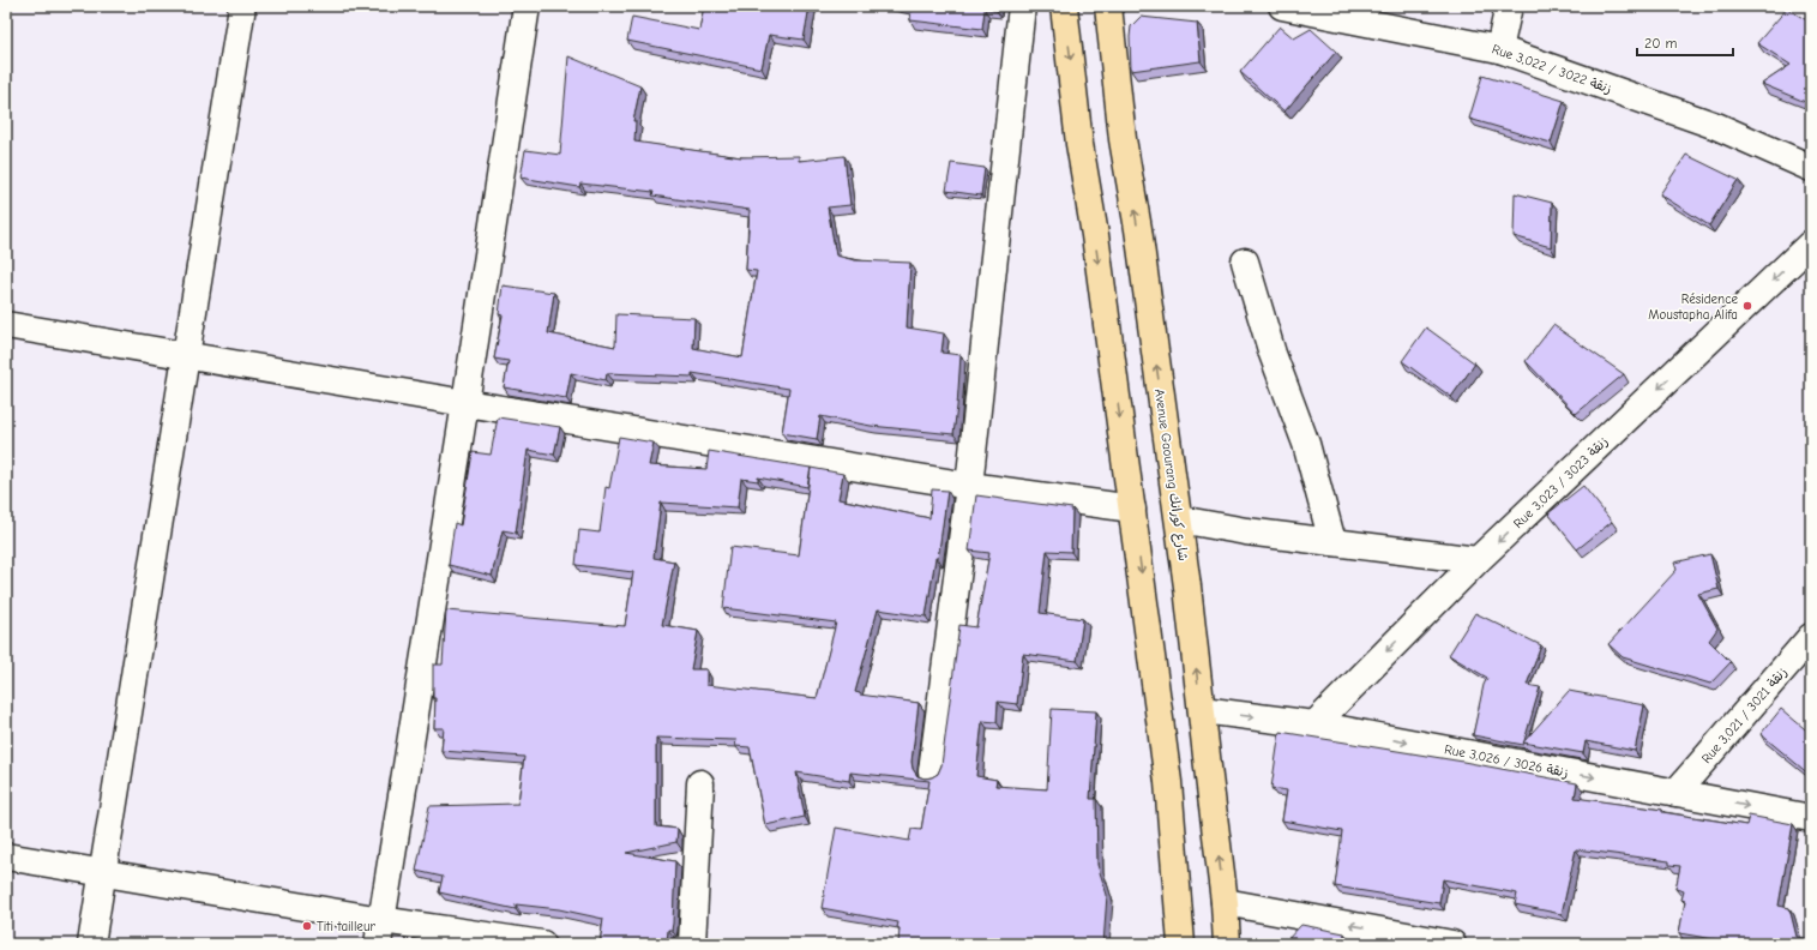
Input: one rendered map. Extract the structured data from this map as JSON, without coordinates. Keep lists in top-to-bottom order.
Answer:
{
  "streets": {
    "main road": ["Avenue Gaourang شارع كورانك"],
    "street": [
      "Rue 3,022 / زنقة 3022",
      "Rue 3,023 / زنقة 3023",
      "Rue 3,021 / زنقة 3021",
      "Rue 3,026 / زنقة 3026"
    ]
  },
  "crossings": [
    ["Avenue Gaourang شارع كورانك", "Rue 3,026 / زنقة 3026"],
    ["Rue 3,023 / زنقة 3023", "Rue 3,026 / زنقة 3026"],
    ["Rue 3,021 / زنقة 3021", "Rue 3,026 / زنقة 3026"]
  ],
  "one_way": ["Rue 3,023 / زنقة 3023"],
  "places": ["Résidence Moustapha Alifa", "Titi tailleur"],
  "scale_bar": "20 m"
}
